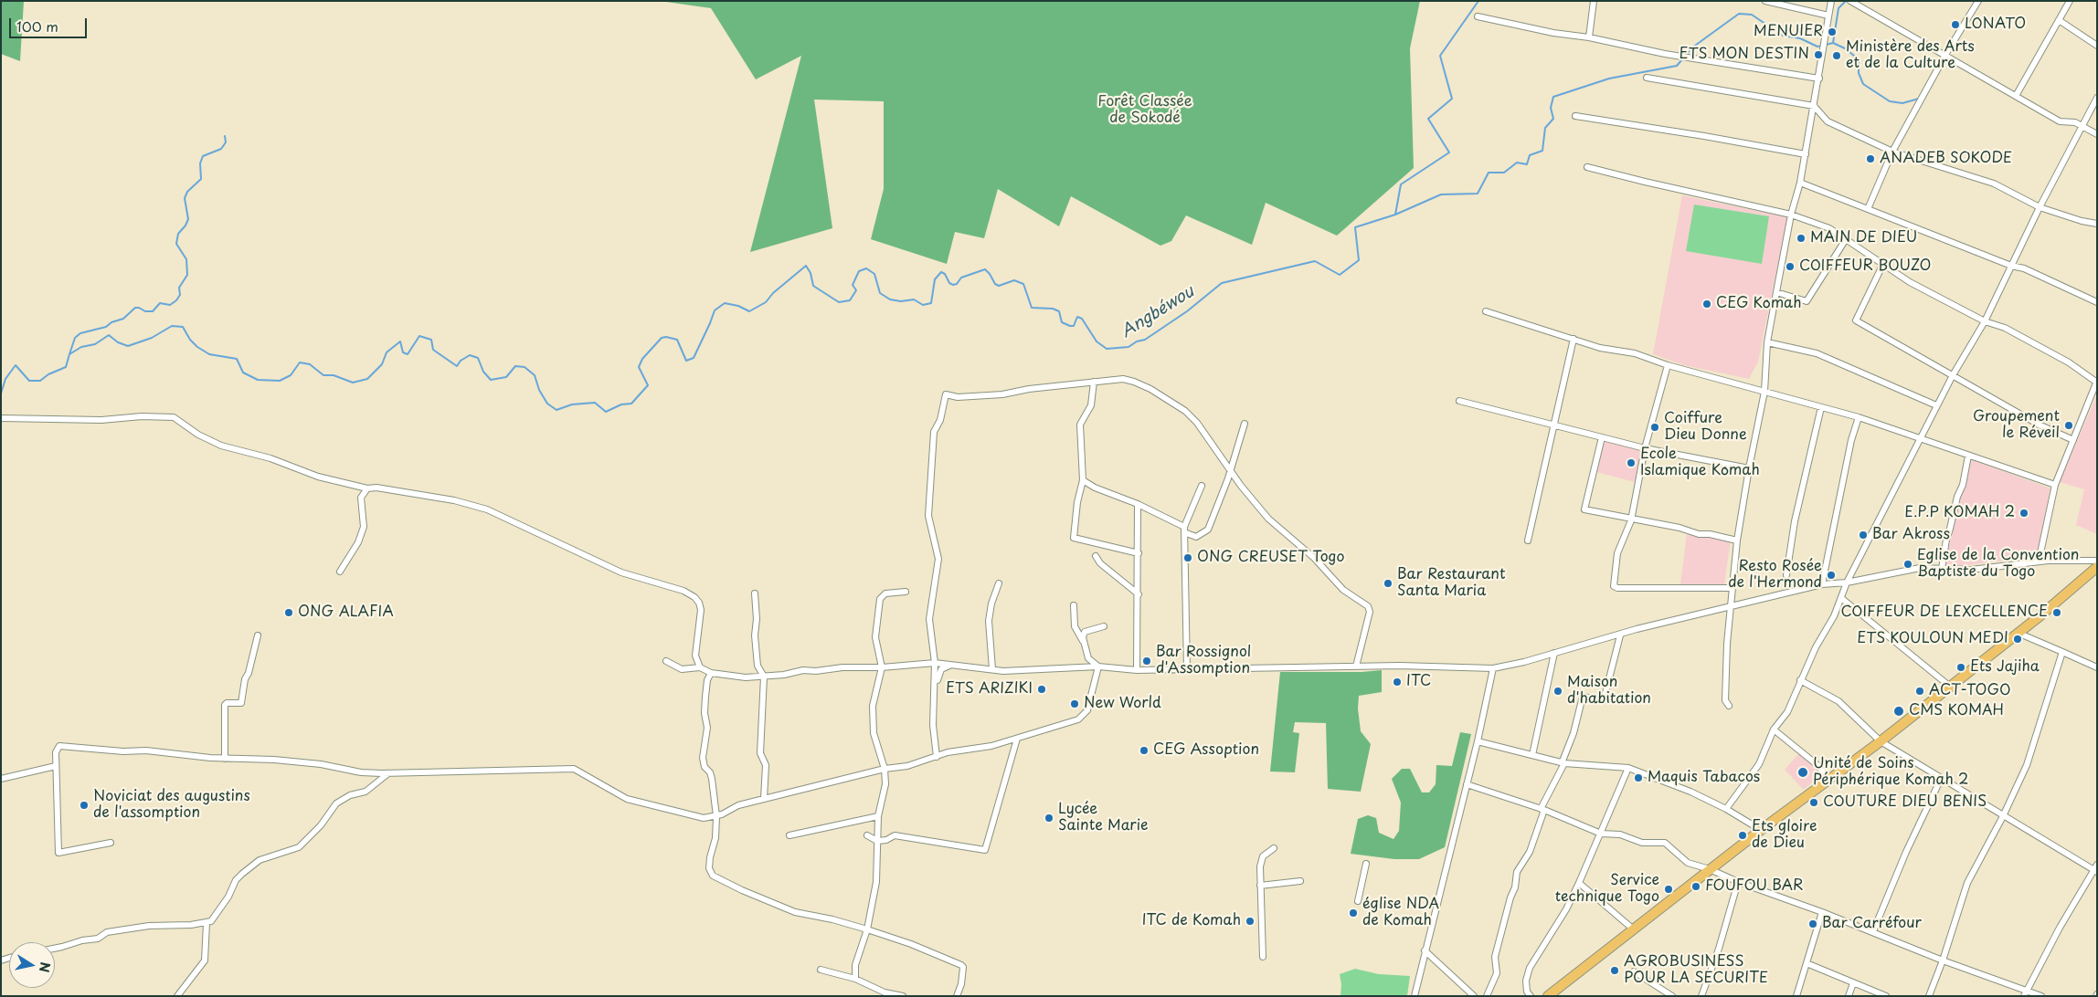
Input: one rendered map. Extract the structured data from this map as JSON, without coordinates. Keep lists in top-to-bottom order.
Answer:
{
  "water": ["Angbéwou"],
  "parks": ["Forêt Classée de Sokodé"],
  "places": [
    "LONATO",
    "MENUIER",
    "ETS MON DESTIN",
    "Ministère des Arts et de la Culture",
    "ANADEB SOKODE",
    "MAIN DE DIEU",
    "COIFFEUR BOUZO",
    "CEG Komah",
    "Groupement le Réveil",
    "Coiffure Dieu Donne",
    "Ecole Islamique Komah",
    "E.P.P KOMAH 2",
    "Bar Akross",
    "ONG CREUSET Togo",
    "Eglise de la Convention Baptiste du Togo",
    "Resto Rosée de l'Hermond",
    "Bar Restaurant Santa Maria",
    "ONG ALAFIA",
    "COIFFEUR DE LEXCELLENCE",
    "ETS KOULOUN MEDI",
    "Bar Rossignol d'Assomption",
    "Ets Jajiha",
    "ITC",
    "ETS ARIZIKI",
    "Maison d'habitation",
    "ACT-TOGO",
    "New World",
    "CMS KOMAH",
    "CEG Assoption",
    "Unité de Soins Périphérique Komah 2",
    "Maquis Tabacos",
    "COUTURE DIEU BENIS",
    "Noviciat des augustins de l'assomption",
    "Lycée Sainte Marie",
    "Ets gloire de Dieu",
    "FOUFOU BAR",
    "Service technique Togo",
    "église NDA de Komah",
    "ITC de Komah",
    "Bar Carréfour",
    "AGROBUSINESS POUR LA SECURITE"
  ],
  "scale_bar": "100 m",
  "north": "right"
}
